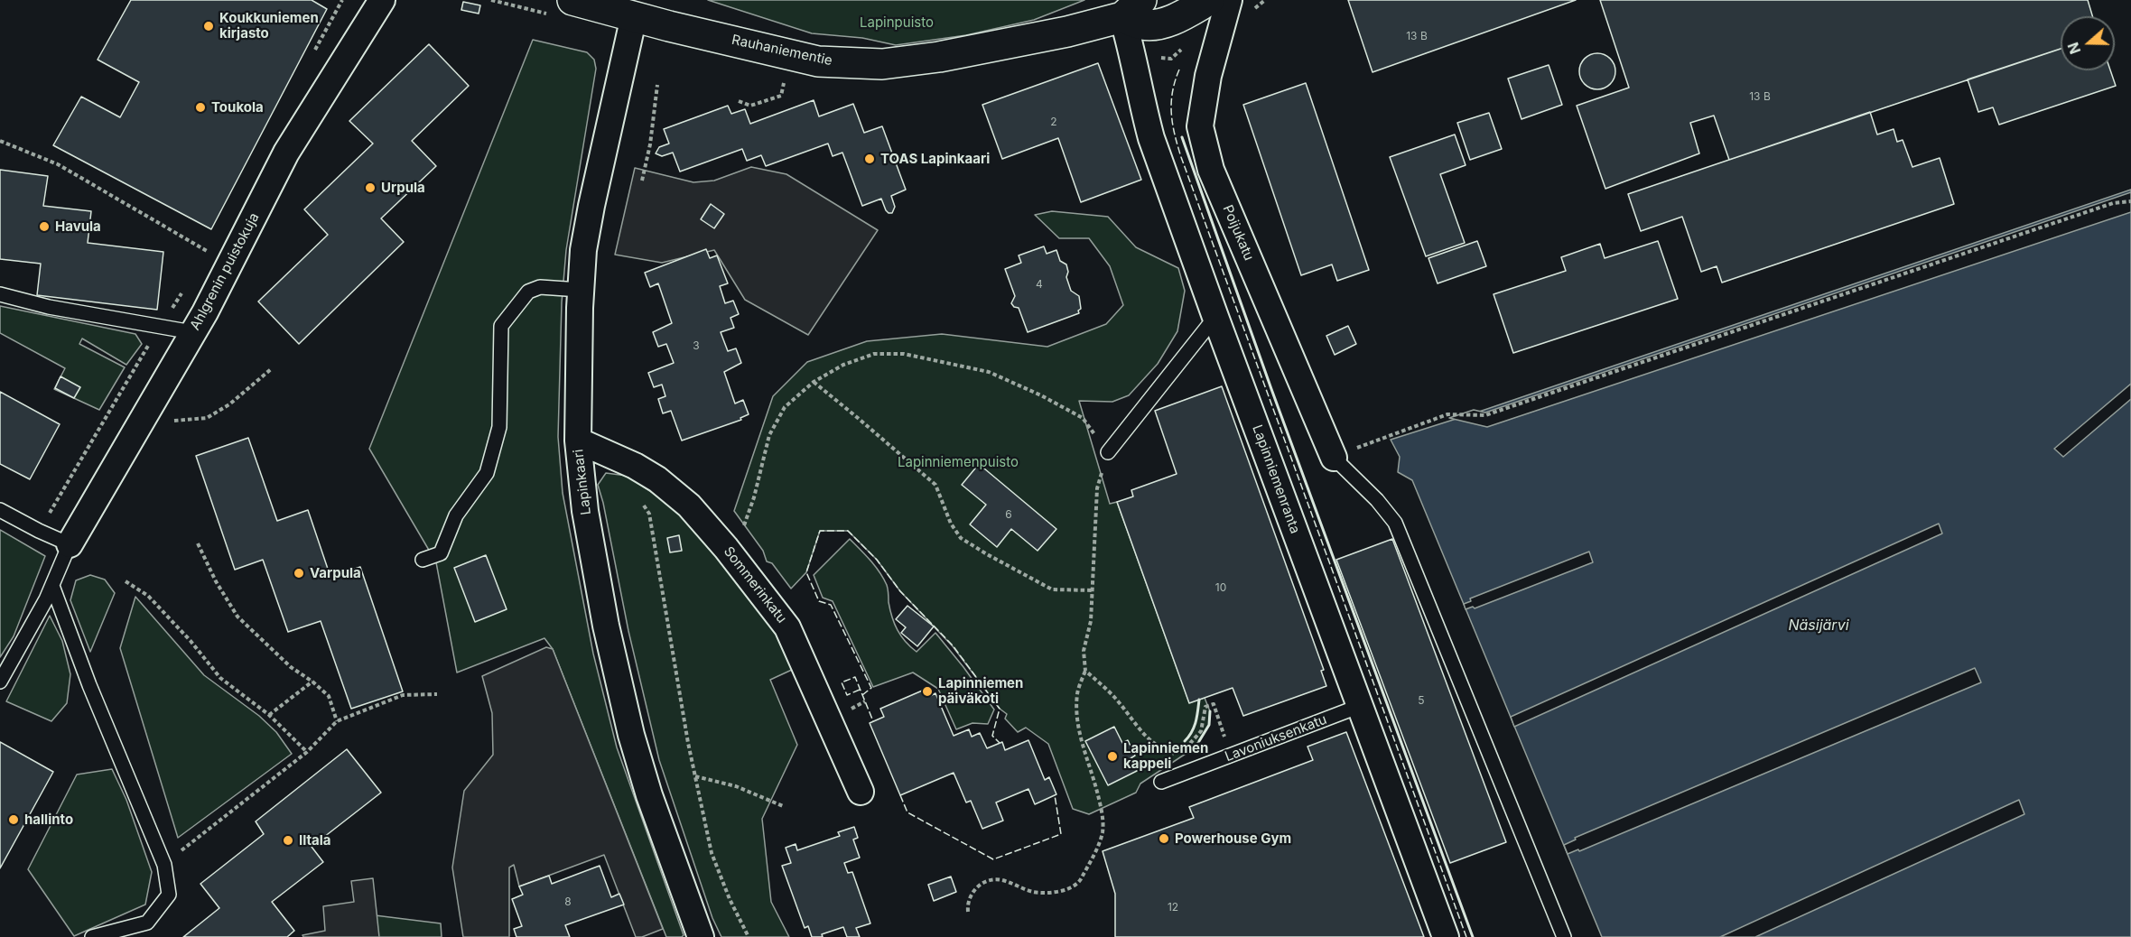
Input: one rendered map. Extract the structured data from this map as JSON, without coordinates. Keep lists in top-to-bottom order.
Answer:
{
  "streets": {
    "street": [
      "Rauhaniementie",
      "Poijukatu",
      "Ahlgrenin puistokuja",
      "Lapinniemenranta",
      "Lapinkaari",
      "Sommerinkatu"
    ],
    "lane": ["Lavoniuksenkatu"]
  },
  "crossings": [
    ["Rauhaniementie", "Lapinniemenranta"],
    ["Rauhaniementie", "Lapinkaari"],
    ["Lapinniemenranta", "Lavoniuksenkatu"],
    ["Lapinkaari", "Sommerinkatu"]
  ],
  "water": ["Näsijärvi"],
  "parks": ["Lapinpuisto", "Lapinniemenpuisto"],
  "places": [
    "Koukkuniemen kirjasto",
    "Toukola",
    "TOAS Lapinkaari",
    "Urpula",
    "Havula",
    "Varpula",
    "Lapinniemen päiväkoti",
    "Lapinniemen kappeli",
    "hallinto",
    "Powerhouse Gym",
    "Iltala"
  ],
  "house_numbers": [
    "13 B",
    "13 B",
    "2",
    "4",
    "3",
    "6",
    "10",
    "5",
    "8",
    "12"
  ],
  "north": "left"
}
